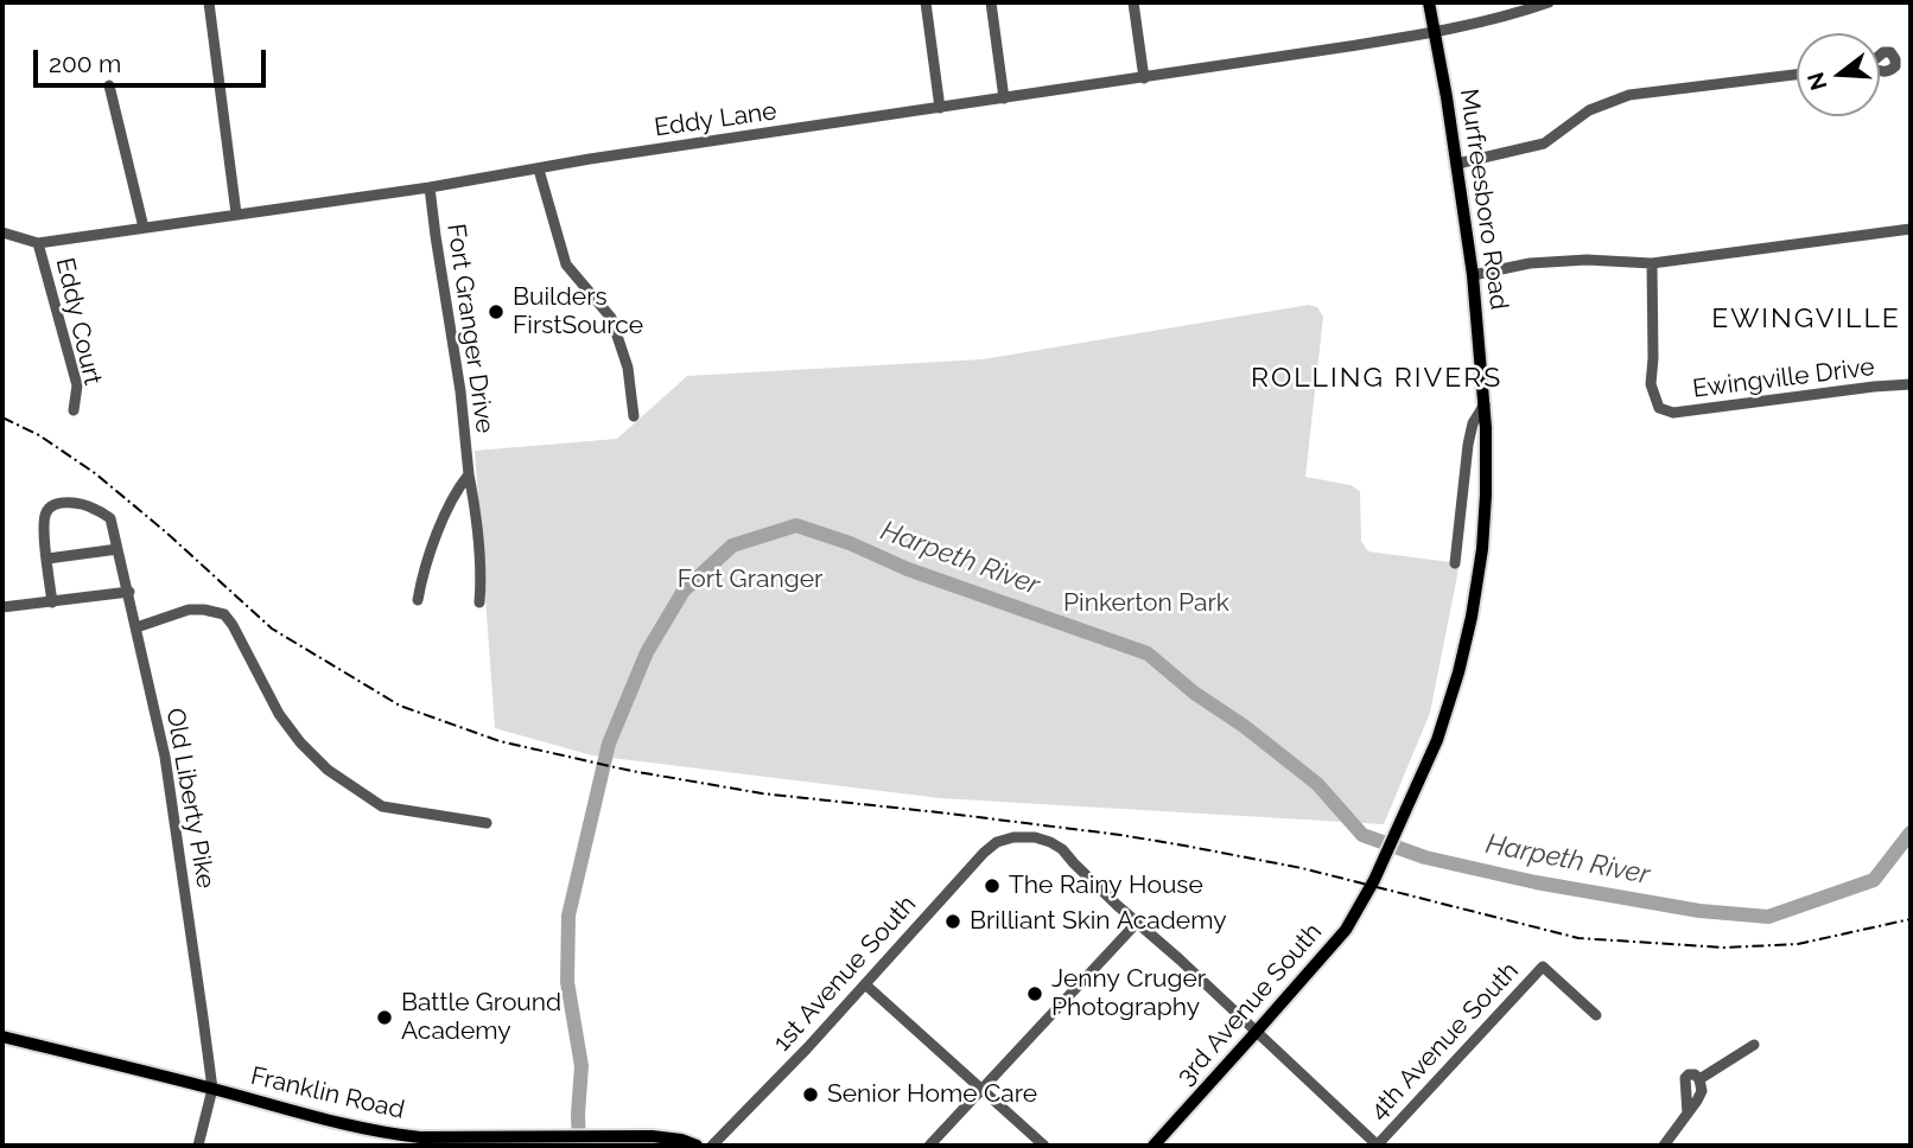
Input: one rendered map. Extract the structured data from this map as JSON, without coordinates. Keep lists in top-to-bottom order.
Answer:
{
  "streets": {
    "main road": ["Murfreesboro Road", "3rd Avenue South", "Franklin Road"],
    "street": [
      "Eddy Lane",
      "Eddy Court",
      "Fort Granger Drive",
      "Ewingville Drive",
      "Old Liberty Pike",
      "1st Avenue South",
      "4th Avenue South"
    ]
  },
  "crossings": [
    ["Eddy Lane", "Murfreesboro Road"],
    ["Eddy Lane", "Eddy Court"],
    ["Eddy Lane", "Fort Granger Drive"],
    ["Murfreesboro Road", "3rd Avenue South"],
    ["Old Liberty Pike", "Franklin Road"]
  ],
  "districts": ["EWINGVILLE", "ROLLING RIVERS"],
  "water": ["Harpeth River"],
  "parks": ["Fort Granger", "Pinkerton Park"],
  "places": [
    "Builders FirstSource",
    "The Rainy House",
    "Brilliant Skin Academy",
    "Jenny Cruger Photography",
    "Battle Ground Academy",
    "Senior Home Care"
  ],
  "scale_bar": "200 m",
  "north": "left"
}
